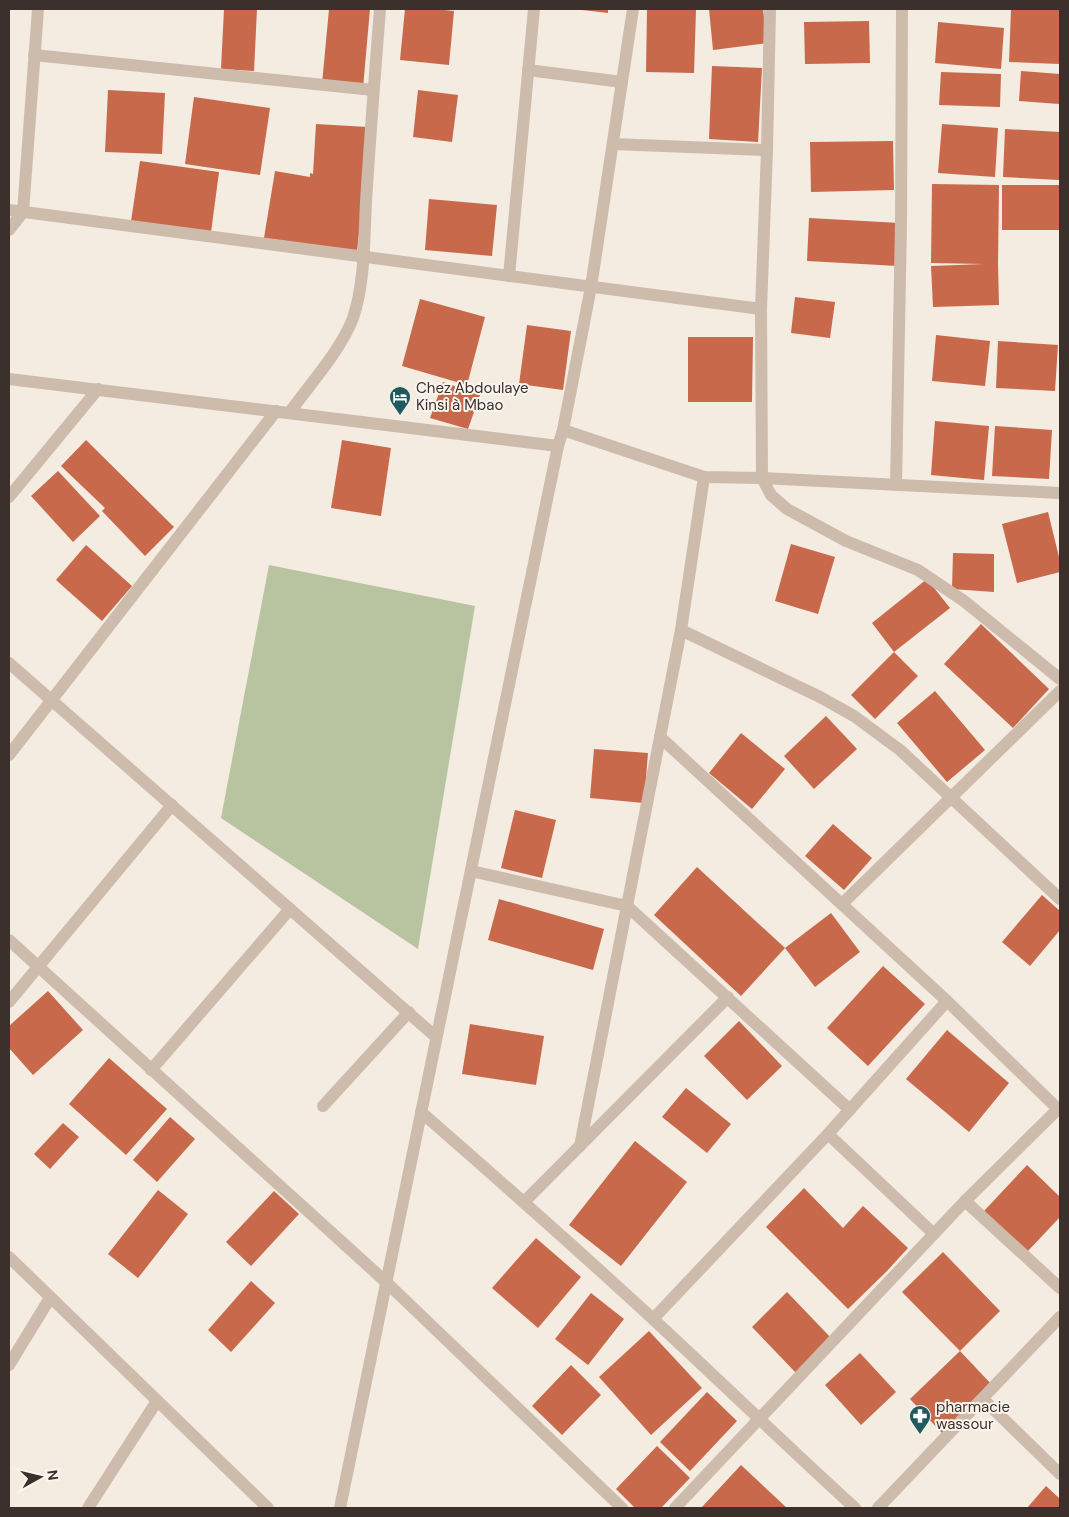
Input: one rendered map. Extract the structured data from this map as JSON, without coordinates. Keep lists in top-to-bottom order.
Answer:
{
  "places": {
    "hotel": ["Chez Abdoulaye Kinsi à Mbao"],
    "pharmacy": ["pharmacie wassour"]
  },
  "north": "right"
}
